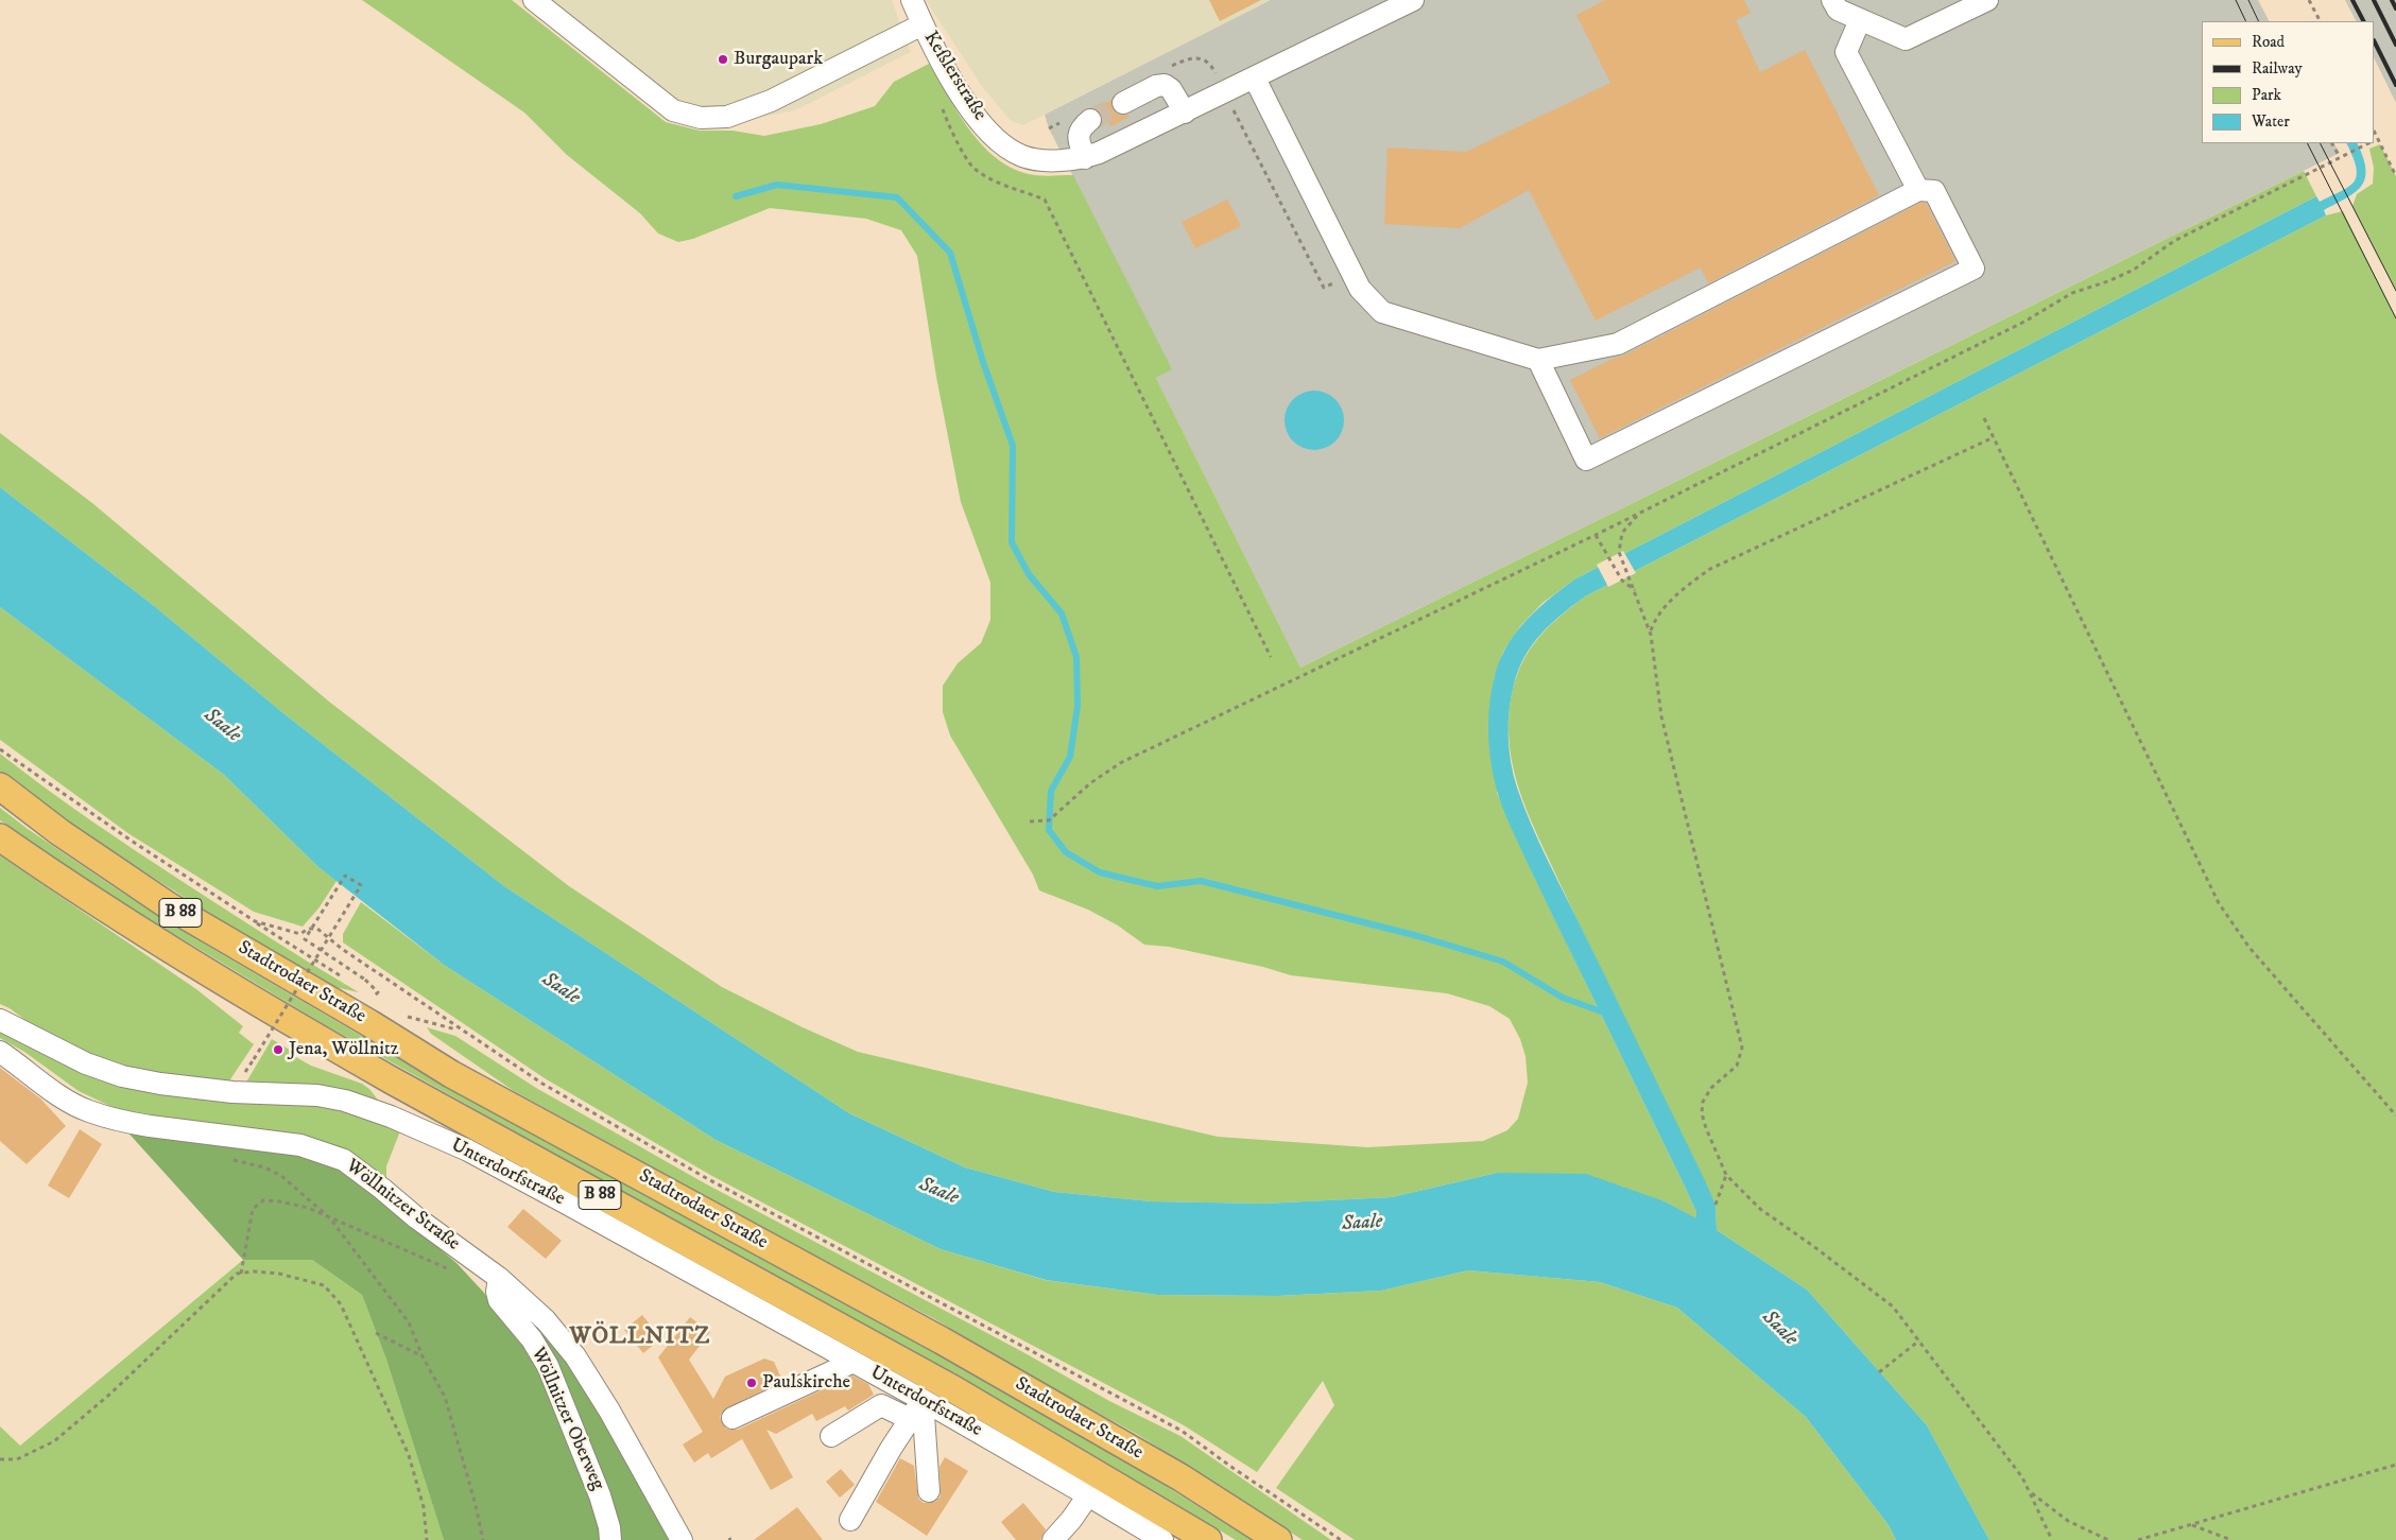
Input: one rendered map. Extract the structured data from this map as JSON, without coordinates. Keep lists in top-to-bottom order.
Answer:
{
  "streets": {
    "main road": ["B 88", "Stadtrodaer Straße"],
    "street": [
      "Keßlerstraße",
      "Unterdorfstraße",
      "Wöllnitzer Straße",
      "Wöllnitzer Oberweg"
    ]
  },
  "crossings": [
    ["Wöllnitzer Straße", "Wöllnitzer Oberweg"]
  ],
  "districts": ["WÖLLNITZ"],
  "water": ["Saale"],
  "places": ["Burgaupark", "Jena, Wöllnitz", "Paulskirche"],
  "legend": [
    "Road",
    "Railway",
    "Park",
    "Water"
  ]
}
